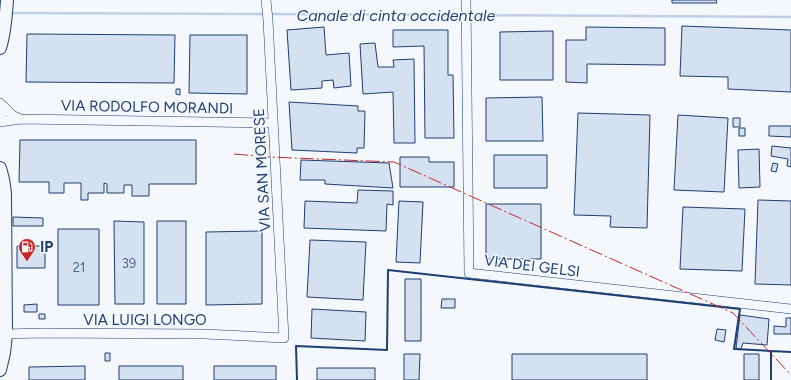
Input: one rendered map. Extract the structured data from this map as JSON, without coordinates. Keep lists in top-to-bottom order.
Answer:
{
  "streets": {
    "street": [
      "VIA RODOLFO MORANDI",
      "VIA SAN MORESE",
      "VIA DEI GELSI",
      "VIA LUIGI LONGO"
    ]
  },
  "crossings": [
    ["VIA RODOLFO MORANDI", "VIA SAN MORESE"],
    ["VIA SAN MORESE", "VIA LUIGI LONGO"]
  ],
  "water": ["Canale di cinta occidentale"],
  "places": {
    "fuel station": ["IP"]
  },
  "house_numbers": ["39", "21"]
}
